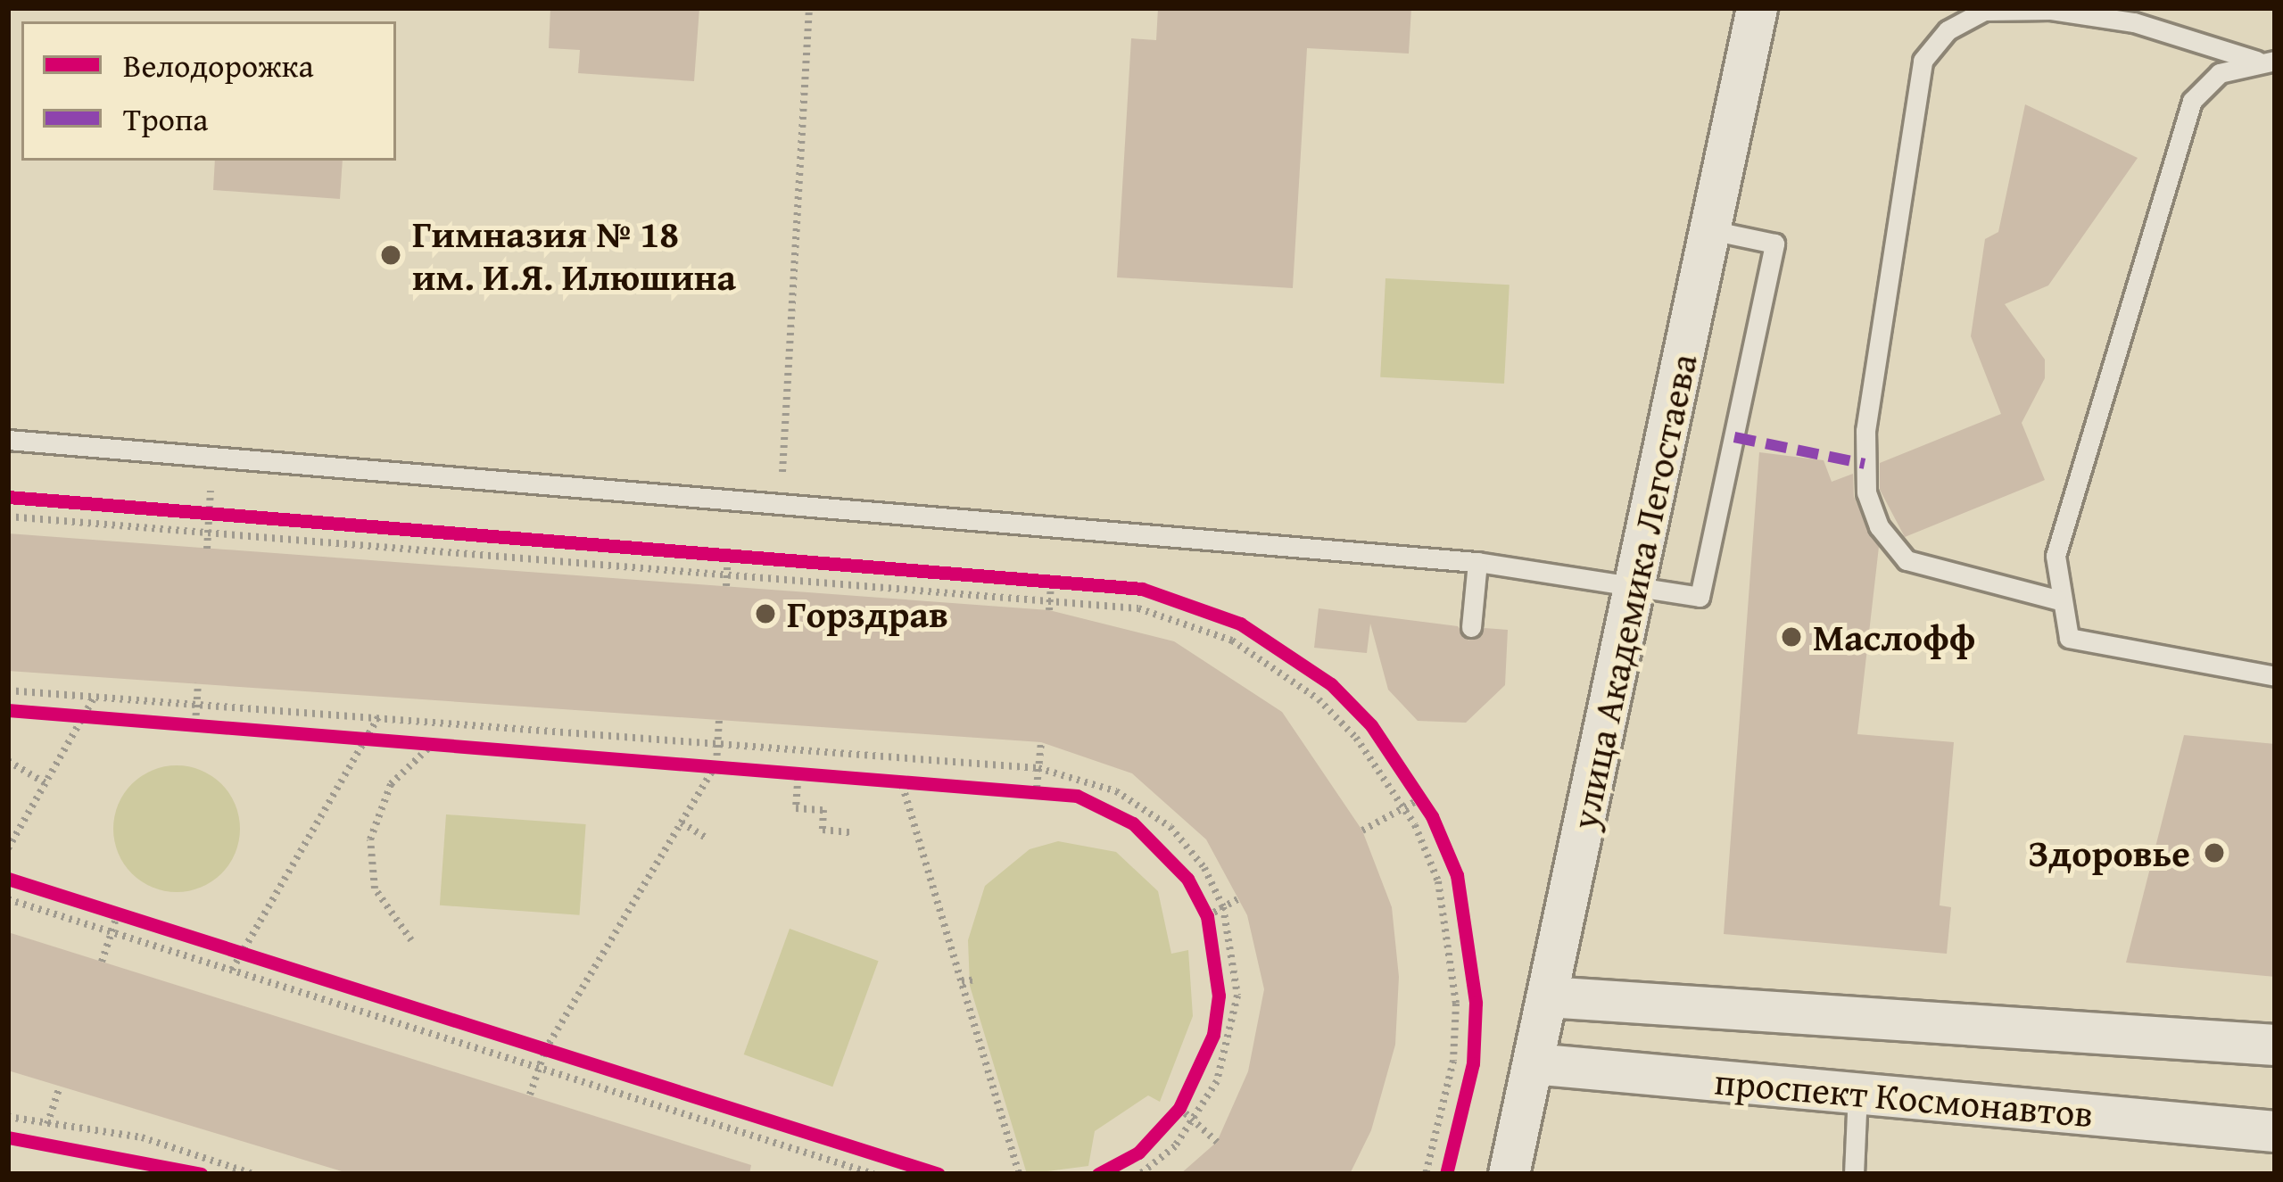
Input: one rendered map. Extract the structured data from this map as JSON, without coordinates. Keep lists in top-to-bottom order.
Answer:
{
  "streets": {
    "street": ["улица Академика Легостаева", "проспект Космонавтов"]
  },
  "crossings": [
    ["улица Академика Легостаева", "проспект Космонавтов"]
  ],
  "places": [
    "Гимназия № 18 им. И.Я. Илюшина",
    "Горздрав",
    "Маслофф",
    "Здоровье"
  ],
  "legend": ["Велодорожка", "Тропа"]
}
